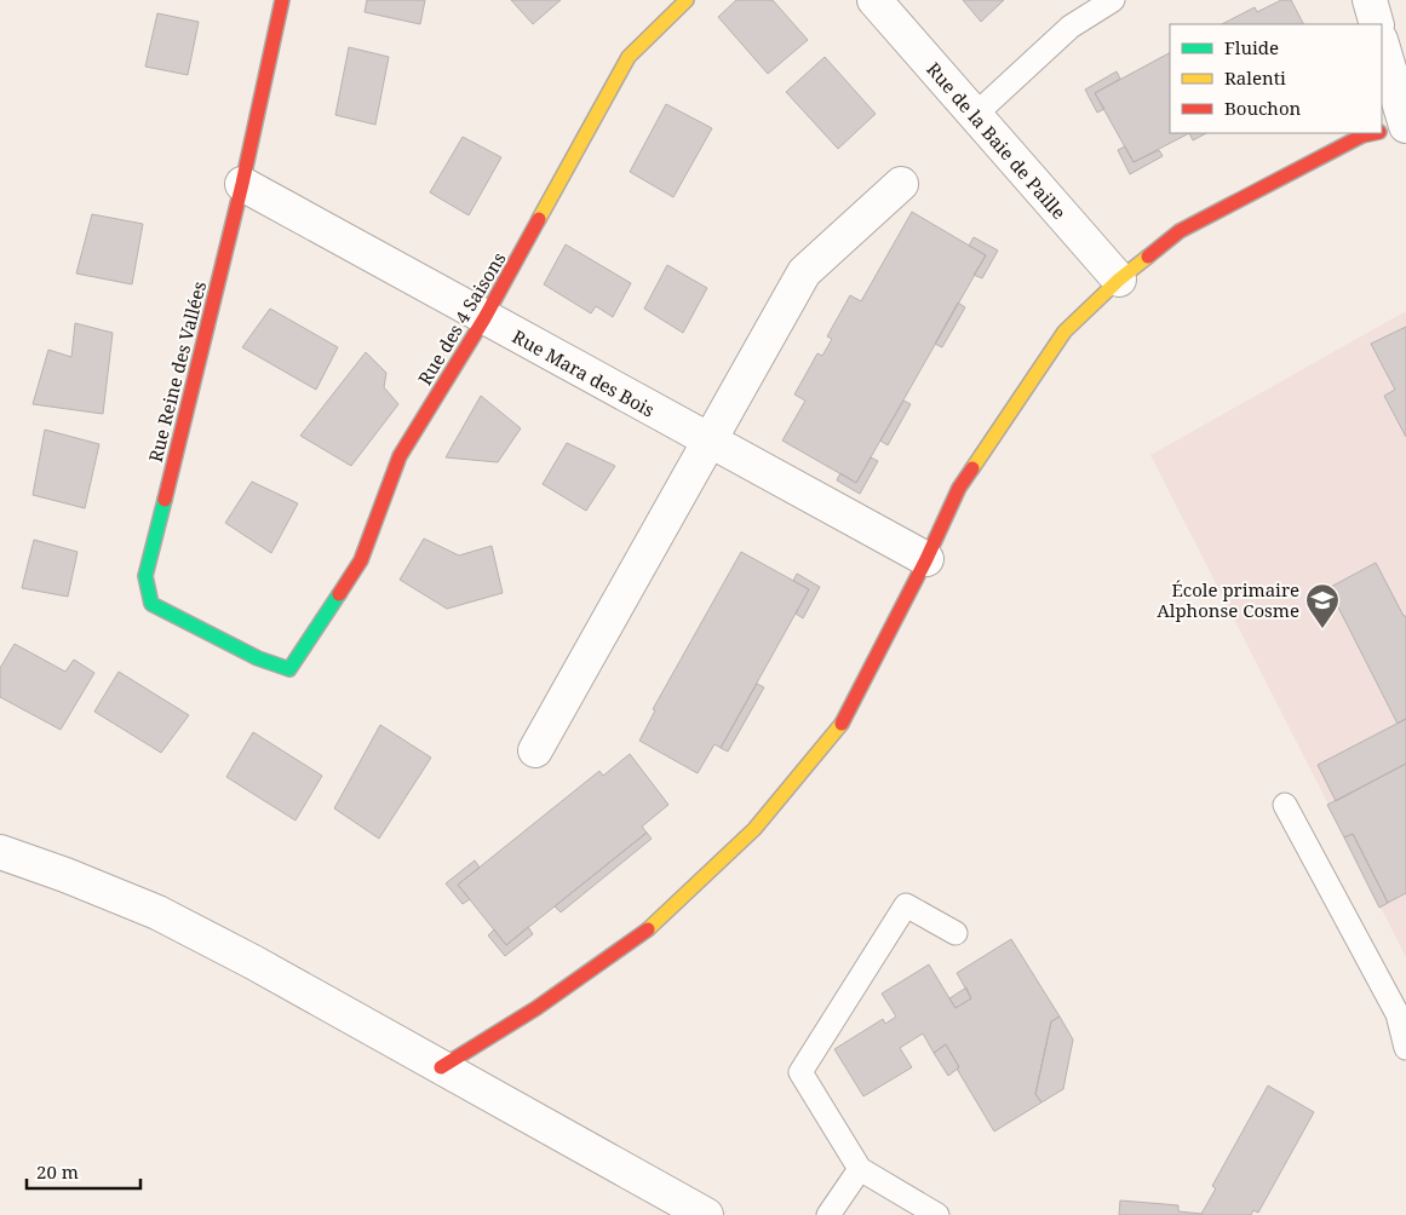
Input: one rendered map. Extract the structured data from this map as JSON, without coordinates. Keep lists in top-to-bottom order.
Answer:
{
  "streets": {
    "street": [
      "Rue de la Baie de Paille",
      "Rue des 4 Saisons",
      "Rue Reine des Vallées",
      "Rue Mara des Bois"
    ]
  },
  "crossings": [
    ["Rue des 4 Saisons", "Rue Reine des Vallées"],
    ["Rue des 4 Saisons", "Rue Mara des Bois"],
    ["Rue Reine des Vallées", "Rue Mara des Bois"]
  ],
  "places": {
    "school or university": ["École primaire Alphonse Cosme"]
  },
  "legend": ["Fluide", "Ralenti", "Bouchon"],
  "scale_bar": "20 m"
}
